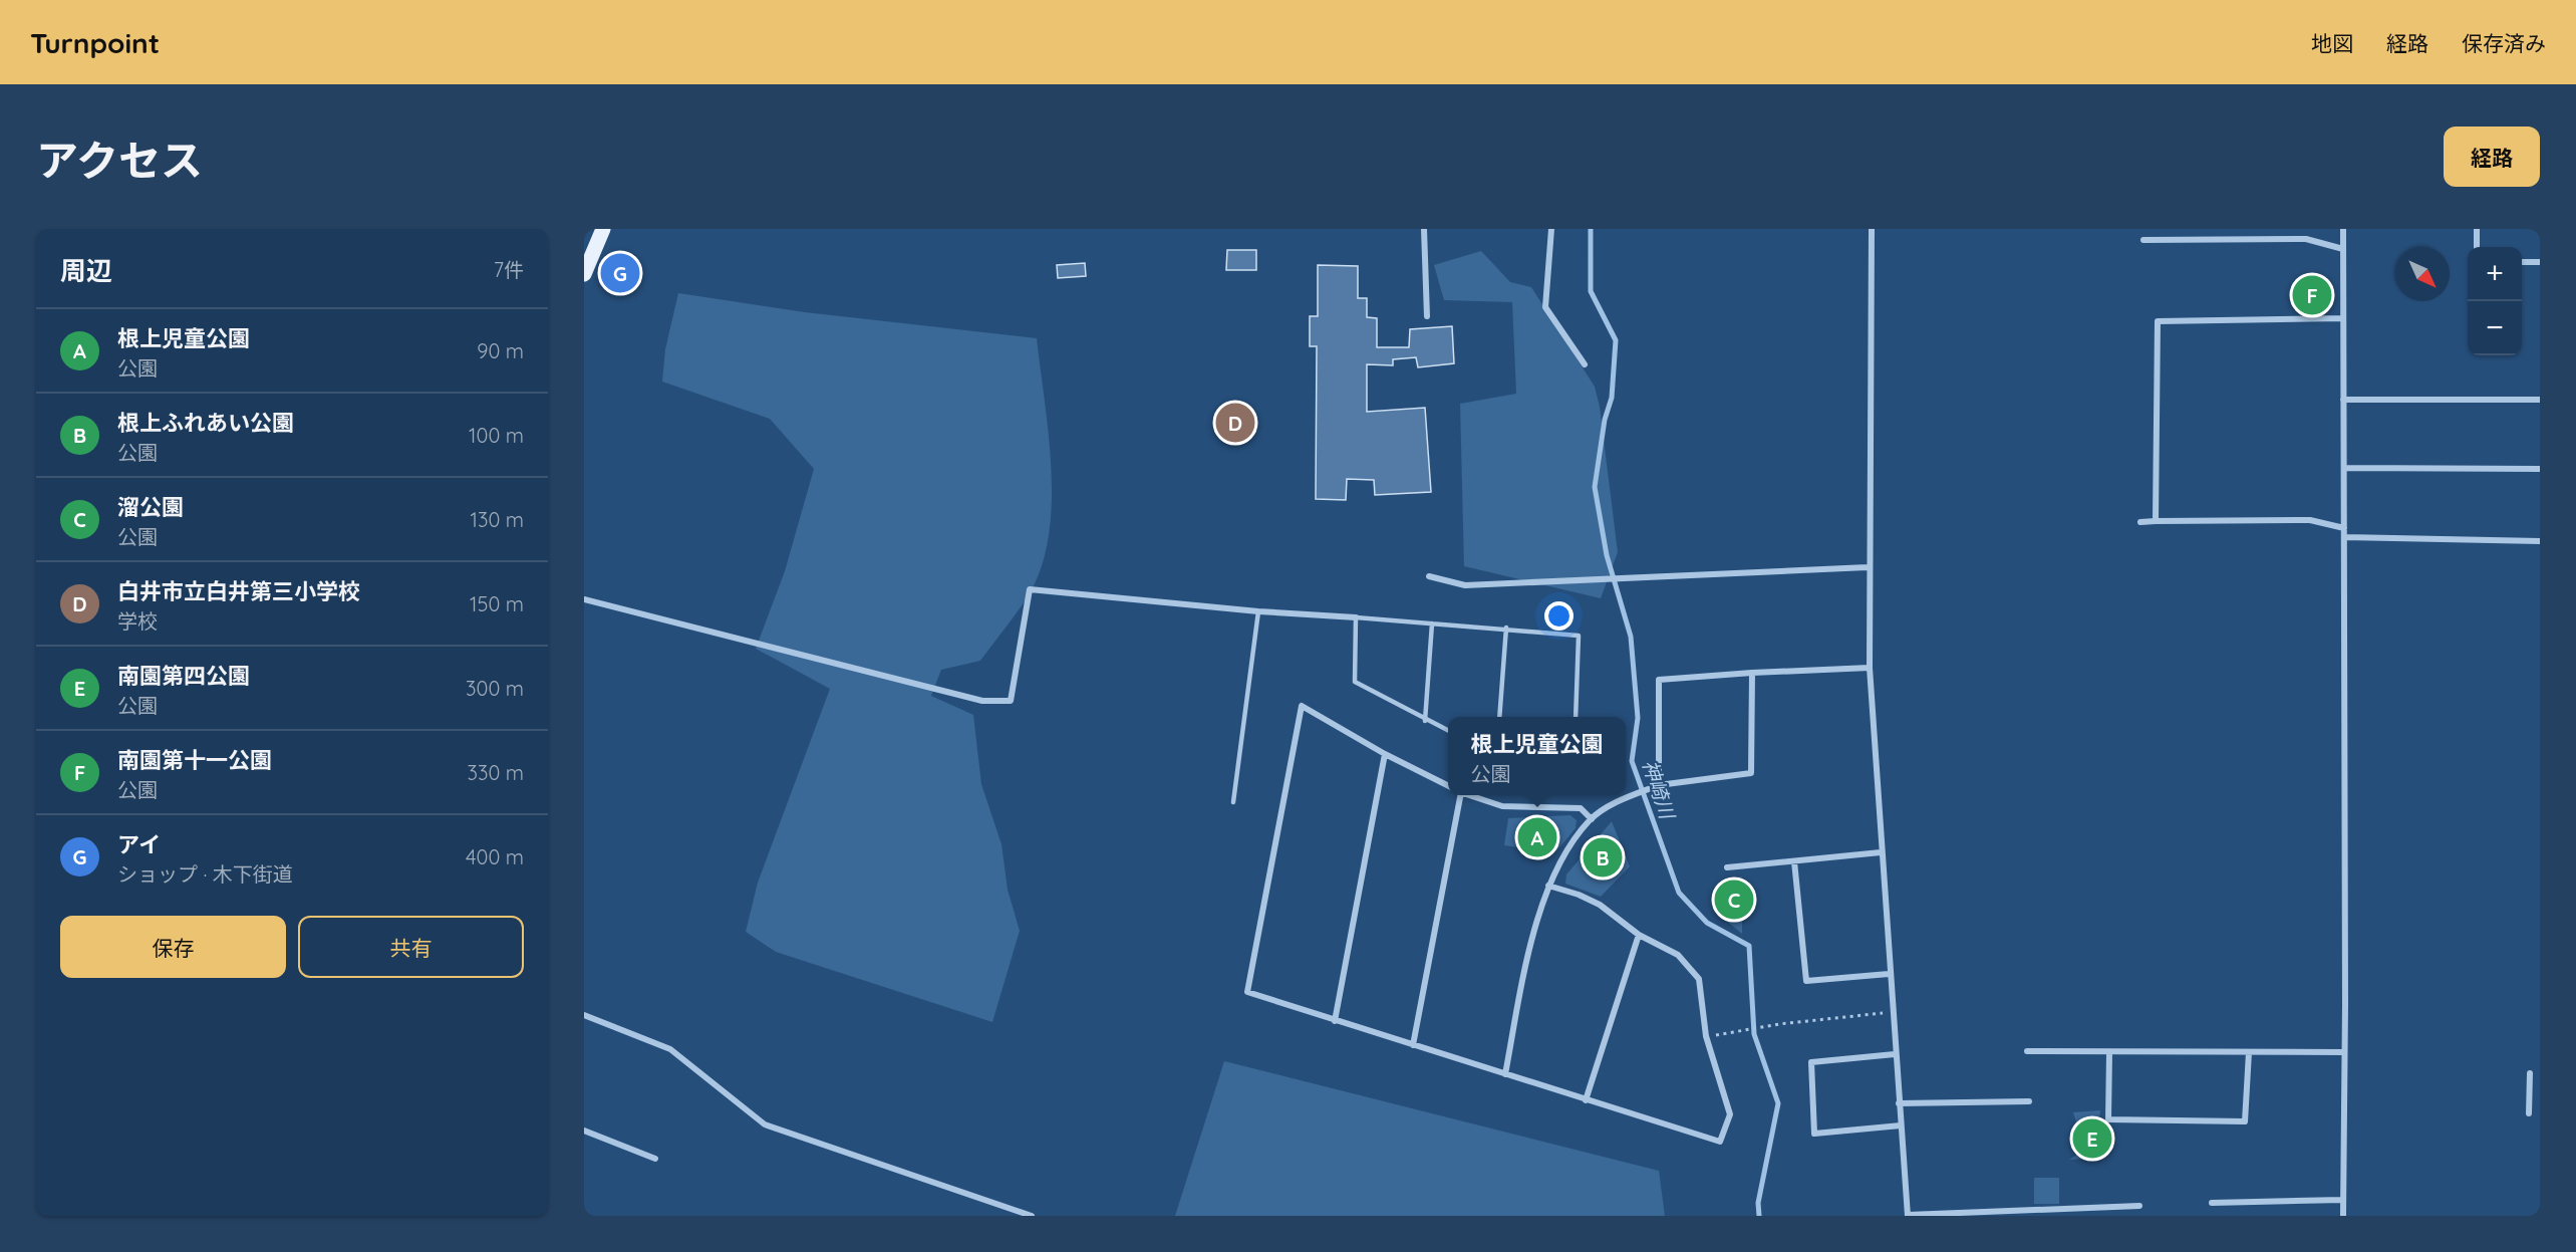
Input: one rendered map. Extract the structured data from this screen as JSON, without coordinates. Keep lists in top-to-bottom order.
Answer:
{
  "water": ["神崎川"],
  "north": "bottom right",
  "page": {
    "header": "Turnpoint",
    "nav": ["地図", "経路", "保存済み"],
    "title": "アクセス",
    "buttons": [
      "経路",
      ["保存", "共有"]
    ],
    "heading": ["周辺", "7件"],
    "map_buttons": ["+", "−"],
    "pins": [
      "G",
      "F",
      "D",
      "A",
      "B",
      "C",
      "E"
    ],
    "list": [
      {
        "mark": "A",
        "name": "根上児童公園",
        "note": "公園",
        "value": "90 m"
      },
      {
        "mark": "B",
        "name": "根上ふれあい公園",
        "note": "公園",
        "value": "100 m"
      },
      {
        "mark": "C",
        "name": "溜公園",
        "note": "公園",
        "value": "130 m"
      },
      {
        "mark": "D",
        "name": "白井市立白井第三小学校",
        "note": "学校",
        "value": "150 m"
      },
      {
        "mark": "E",
        "name": "南園第四公園",
        "note": "公園",
        "value": "300 m"
      },
      {
        "mark": "F",
        "name": "南園第十一公園",
        "note": "公園",
        "value": "330 m"
      },
      {
        "mark": "G",
        "name": "アイ",
        "note": "ショップ · 木下街道",
        "value": "400 m"
      }
    ],
    "popup": ["根上児童公園", "公園"]
  }
}
